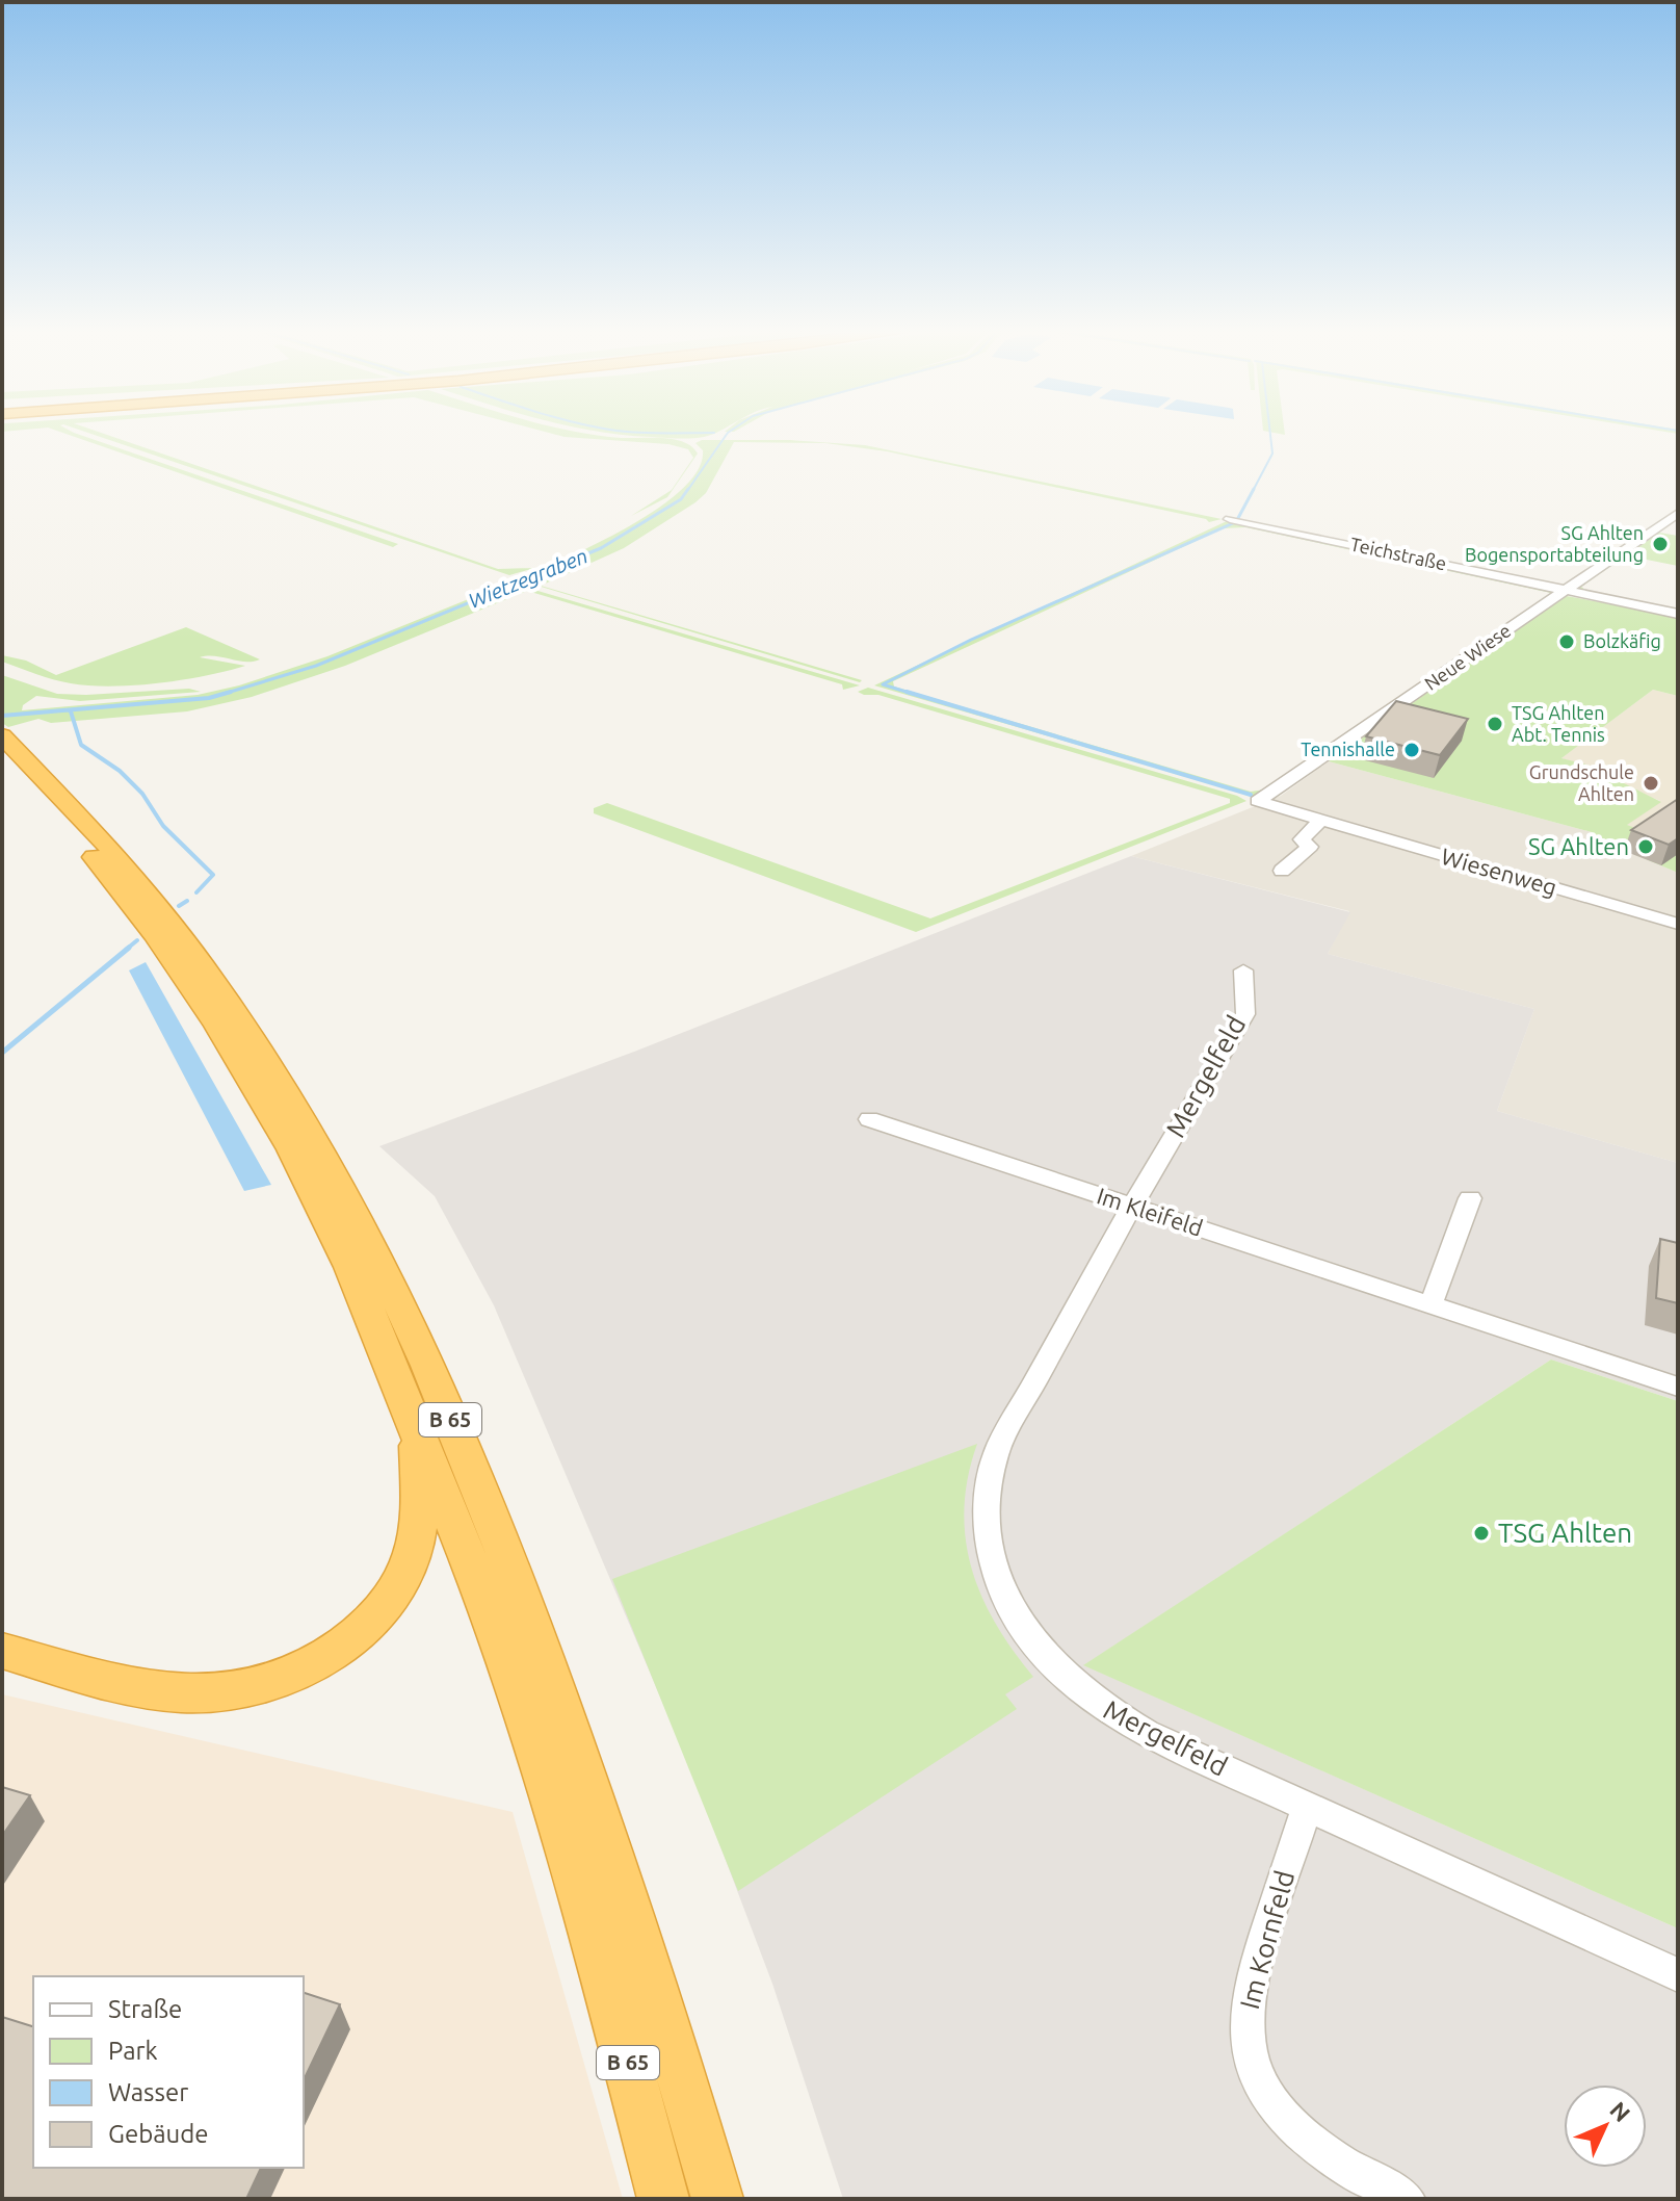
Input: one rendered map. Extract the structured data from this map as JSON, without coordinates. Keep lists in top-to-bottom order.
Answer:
{
  "streets": {
    "highway": ["B 65"],
    "street": [
      "Teichstraße",
      "Neue Wiese",
      "Wiesenweg",
      "Mergelfeld",
      "Im Kleifeld",
      "Im Kornfeld"
    ]
  },
  "crossings": [
    ["Teichstraße", "Neue Wiese"],
    ["Neue Wiese", "Wiesenweg"],
    ["Mergelfeld", "Im Kleifeld"],
    ["Mergelfeld", "Im Kornfeld"]
  ],
  "water": ["Wietzegraben"],
  "places": [
    "SG Ahlten Bogensportabteilung",
    "Bolzkäfig",
    "TSG Ahlten Abt. Tennis",
    "Tennishalle",
    "Grundschule Ahlten",
    "SG Ahlten",
    "TSG Ahlten"
  ],
  "legend": [
    "Straße",
    "Park",
    "Wasser",
    "Gebäude"
  ],
  "north": "top right"
}
